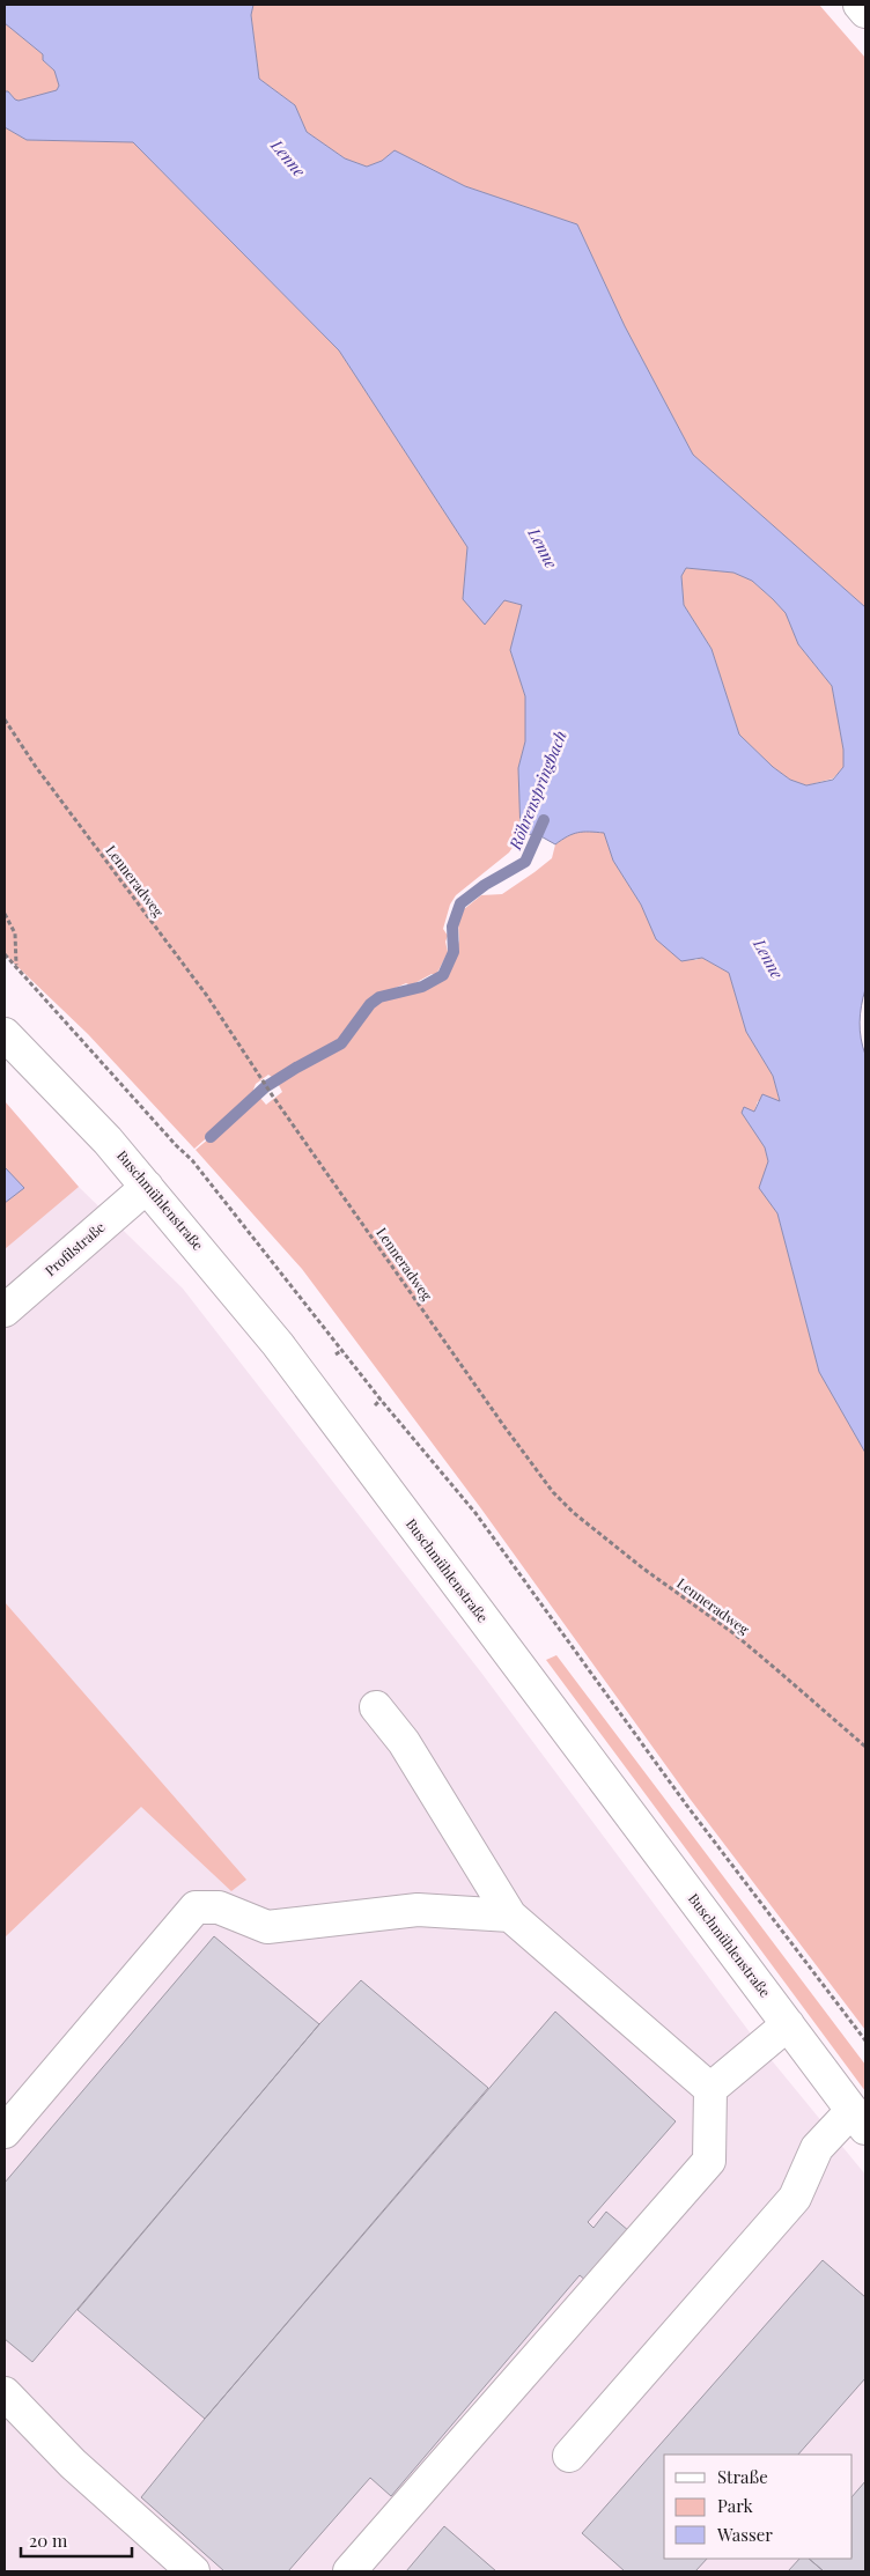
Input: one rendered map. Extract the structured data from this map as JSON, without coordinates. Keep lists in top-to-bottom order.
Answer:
{
  "streets": {
    "street": ["Buschmühlenstraße", "Profilstraße"],
    "path": ["Lenneradweg"]
  },
  "crossings": [
    ["Buschmühlenstraße", "Profilstraße"]
  ],
  "water": ["Lenne", "Röhrenspringbach"],
  "legend": ["Straße", "Park", "Wasser"],
  "scale_bar": "20 m"
}
